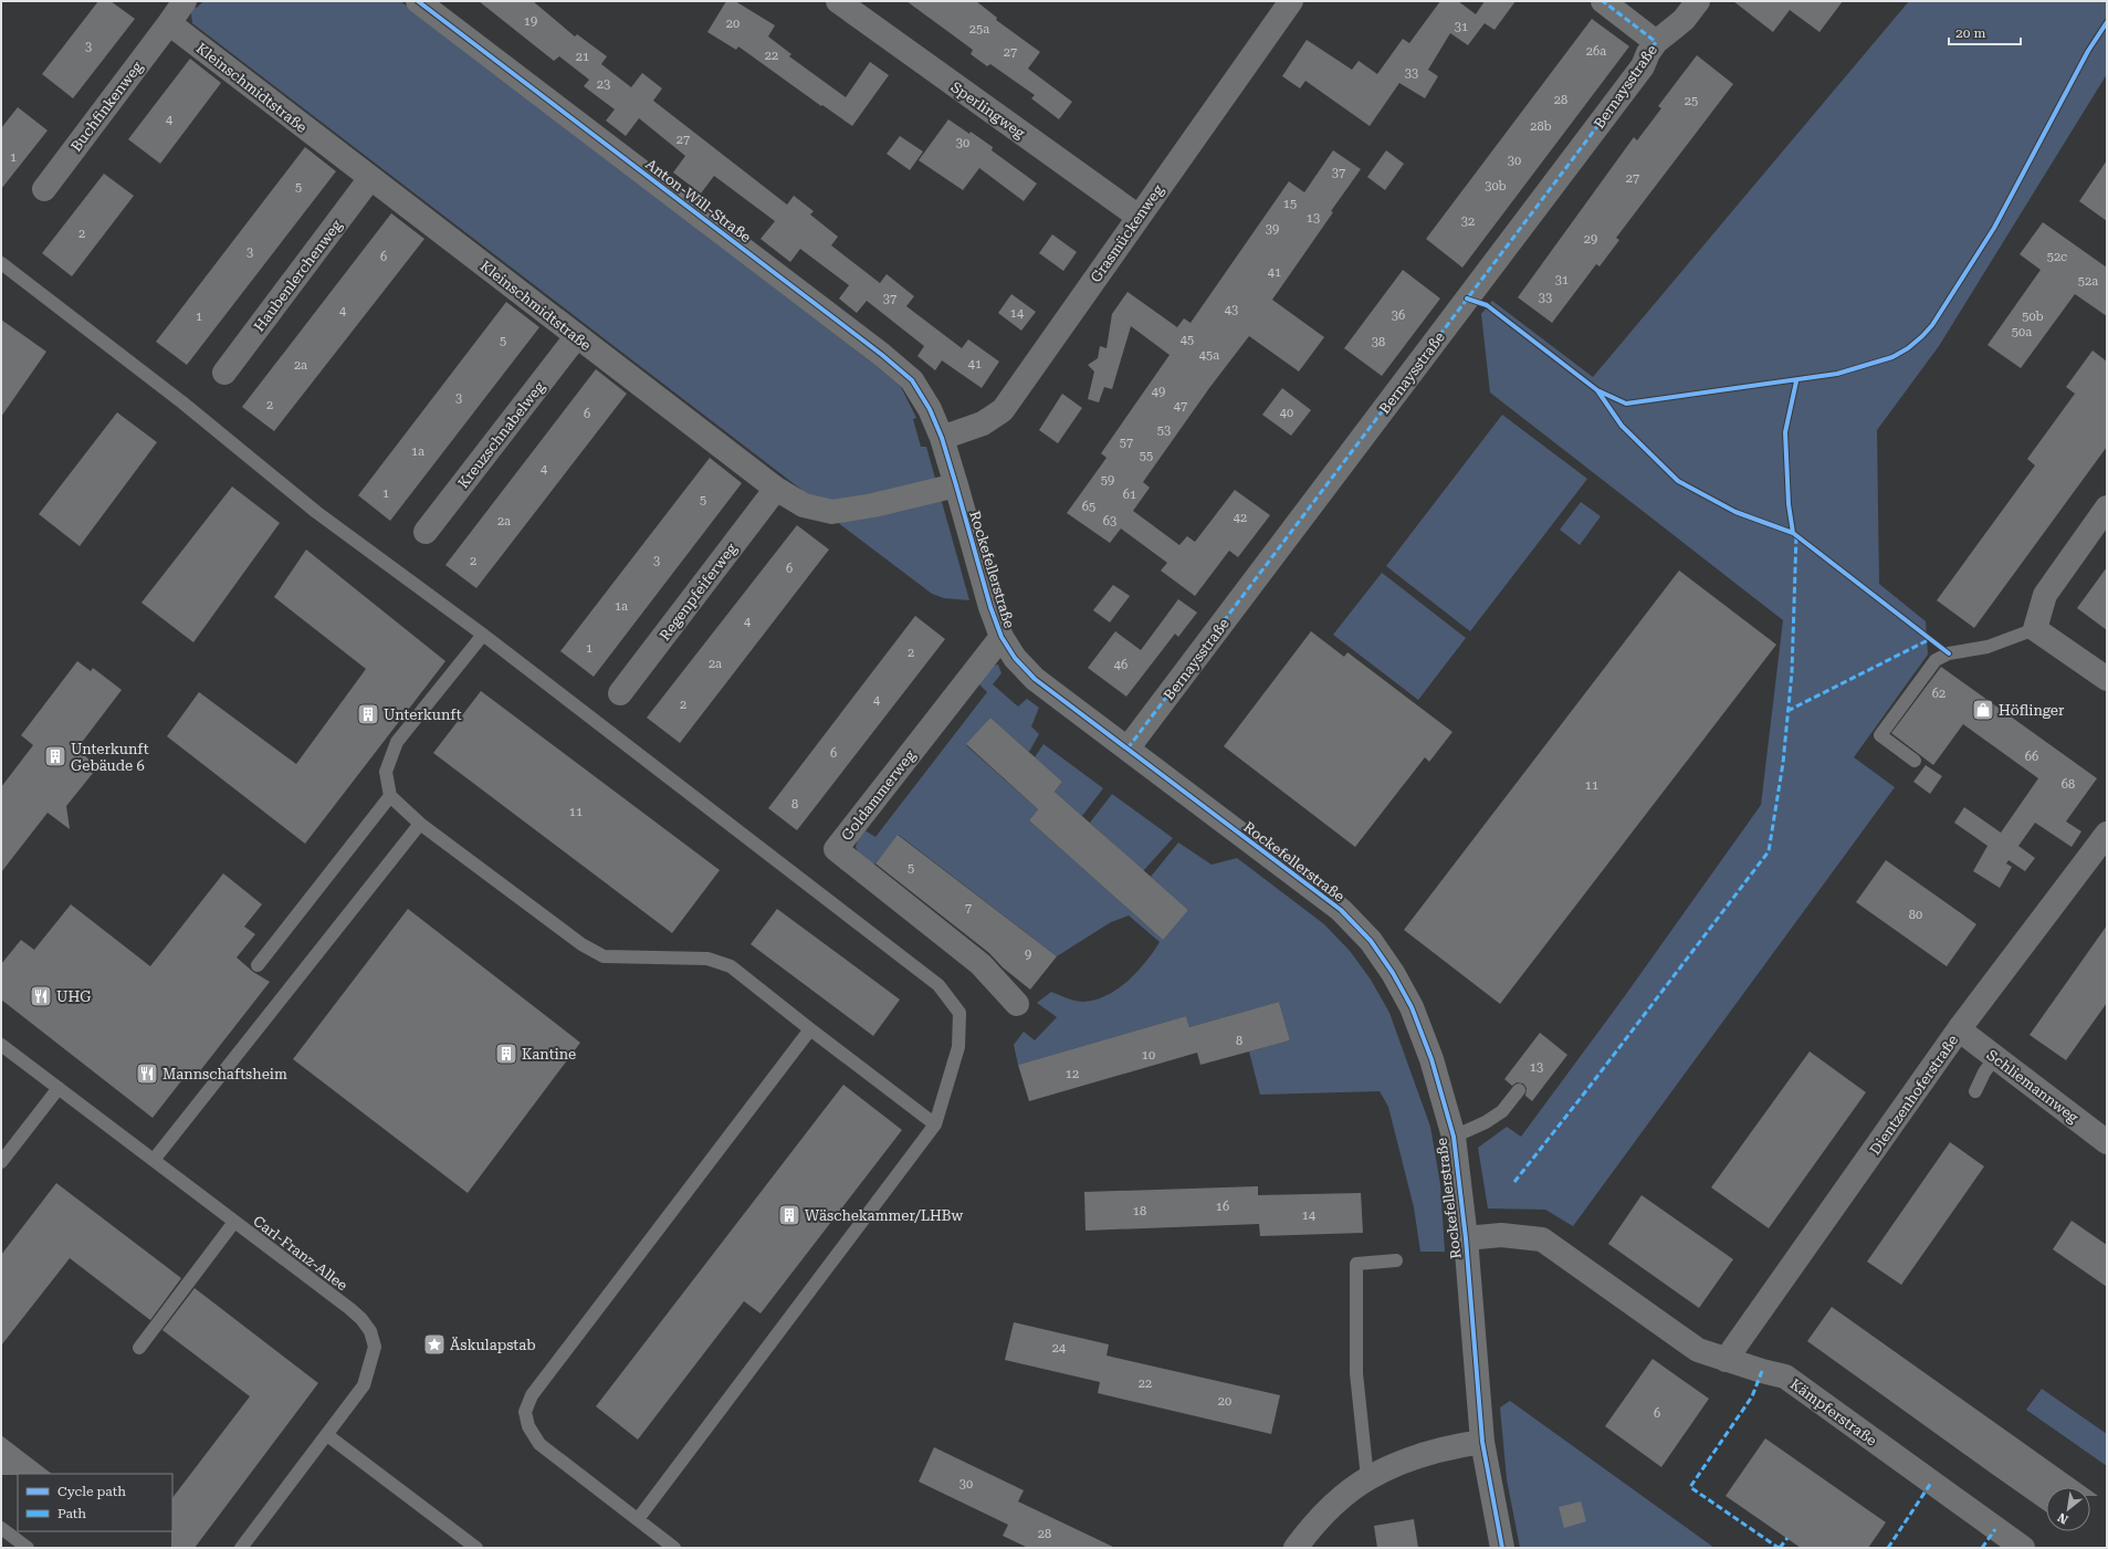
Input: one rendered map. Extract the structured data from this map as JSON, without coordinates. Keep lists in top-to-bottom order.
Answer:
{
  "streets": {
    "street": [
      "Bernaysstraße",
      "Kleinschmidtstraße",
      "Buchfinkenweg",
      "Sperlingweg",
      "Anton-Will-Straße",
      "Grasmückenweg",
      "Haubenlerchenweg",
      "Kreuzschnabelweg",
      "Rockefellerstraße",
      "Regenpfeiferweg",
      "Goldammerweg",
      "Schliemannweg",
      "Dientzenhoferstraße",
      "Kämpferstraße"
    ],
    "lane": ["Carl-Franz-Allee"]
  },
  "crossings": [
    ["Bernaysstraße", "Rockefellerstraße"],
    ["Kleinschmidtstraße", "Buchfinkenweg"],
    ["Kleinschmidtstraße", "Haubenlerchenweg"],
    ["Kleinschmidtstraße", "Kreuzschnabelweg"],
    ["Kleinschmidtstraße", "Rockefellerstraße"],
    ["Kleinschmidtstraße", "Regenpfeiferweg"],
    ["Sperlingweg", "Grasmückenweg"],
    ["Anton-Will-Straße", "Grasmückenweg"],
    ["Anton-Will-Straße", "Rockefellerstraße"],
    ["Grasmückenweg", "Rockefellerstraße"],
    ["Rockefellerstraße", "Goldammerweg"],
    ["Rockefellerstraße", "Kämpferstraße"],
    ["Schliemannweg", "Dientzenhoferstraße"],
    ["Dientzenhoferstraße", "Kämpferstraße"]
  ],
  "places": {
    "shop": ["Höflinger"],
    "building": [
      "Unterkunft",
      "Unterkunft Gebäude 6",
      "Kantine",
      "Wäschekammer/LHBw"
    ],
    "restaurant": ["UHG", "Mannschaftsheim"],
    "place": ["Äskulapstab"]
  },
  "house_numbers": [
    "19",
    "20",
    "31",
    "25a",
    "3",
    "26a",
    "27",
    "22",
    "21",
    "33",
    "23",
    "28",
    "25",
    "4",
    "28b",
    "27",
    "30",
    "1",
    "30",
    "37",
    "27",
    "30b",
    "5",
    "15",
    "13",
    "32",
    "39",
    "2",
    "29",
    "3",
    "6",
    "52c",
    "41",
    "31",
    "52a",
    "33",
    "37",
    "43",
    "4",
    "14",
    "36",
    "1",
    "50b",
    "50a",
    "45",
    "5",
    "38",
    "45a",
    "41",
    "2a",
    "49",
    "3",
    "2",
    "47",
    "40",
    "6",
    "53",
    "57",
    "1a",
    "55",
    "4",
    "59",
    "1",
    "61",
    "5",
    "65",
    "42",
    "2a",
    "63",
    "2",
    "3",
    "6",
    "1a",
    "4",
    "1",
    "2",
    "2a",
    "46",
    "62",
    "4",
    "2",
    "6",
    "66",
    "68",
    "11",
    "8",
    "11",
    "5",
    "7",
    "80",
    "9",
    "8",
    "10",
    "13",
    "12",
    "16",
    "18",
    "14",
    "24",
    "22",
    "20",
    "6",
    "30",
    "28"
  ],
  "legend": ["Cycle path", "Path"],
  "scale_bar": "20 m",
  "north": "bottom left"
}
